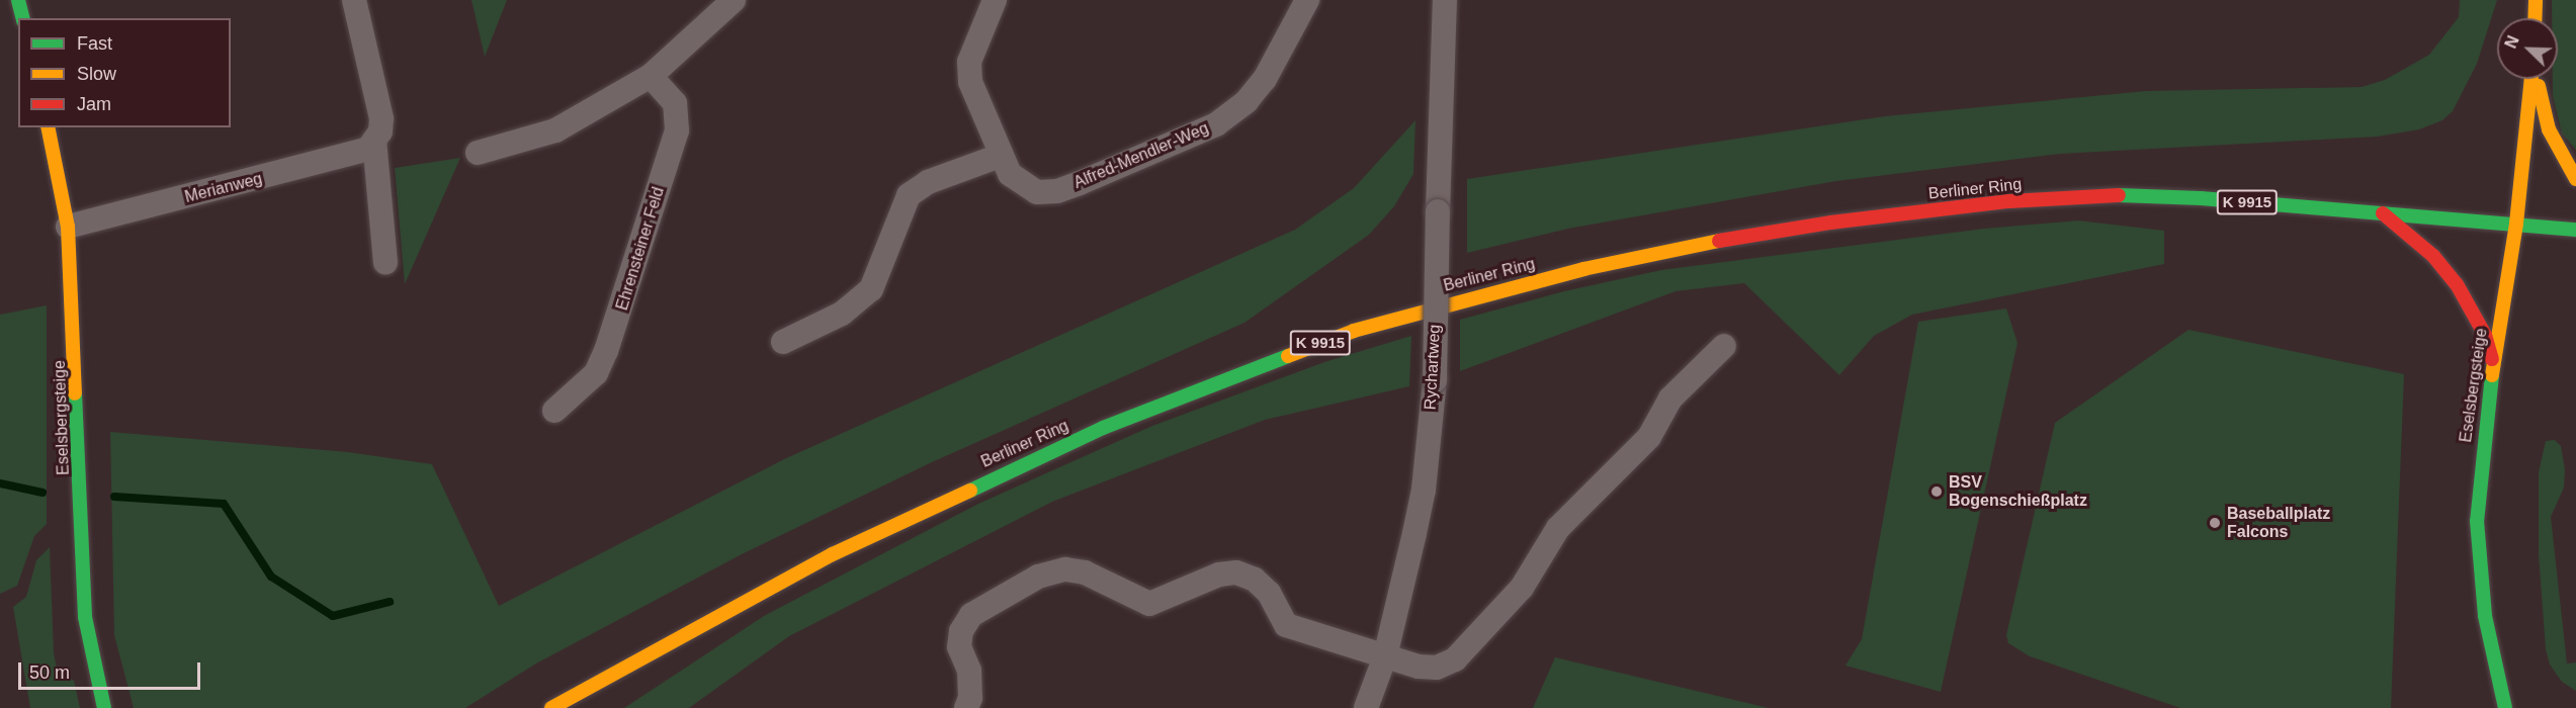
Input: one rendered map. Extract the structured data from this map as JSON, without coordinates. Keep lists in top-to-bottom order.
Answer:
{
  "streets": {
    "main road": ["Berliner Ring", "K 9915", "Eselsbergsteige"],
    "street": [
      "Alfred-Mendler-Weg",
      "Merianweg",
      "Ehrensteiner Feld",
      "Rychartweg"
    ]
  },
  "crossings": [
    ["Merianweg", "Eselsbergsteige"],
    ["Berliner Ring", "K 9915"],
    ["Berliner Ring", "Eselsbergsteige"],
    ["K 9915", "Eselsbergsteige"]
  ],
  "places": ["BSV Bogenschießplatz", "Baseballplatz Falcons"],
  "legend": ["Fast", "Slow", "Jam"],
  "scale_bar": "50 m",
  "north": "top left"
}
